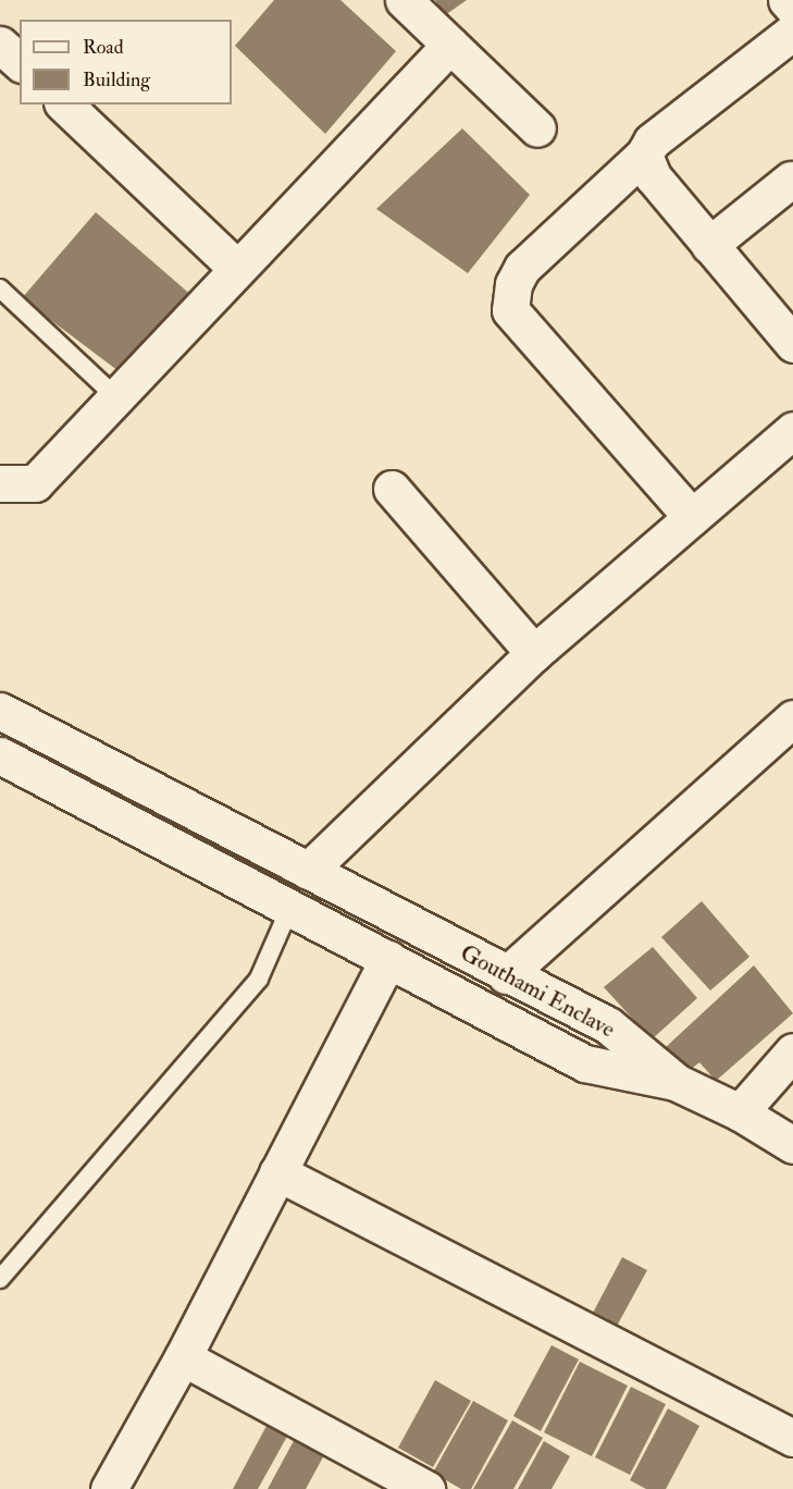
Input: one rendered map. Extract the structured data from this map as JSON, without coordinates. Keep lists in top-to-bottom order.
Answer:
{
  "streets": {
    "street": ["Gouthami Enclave"]
  },
  "legend": ["Road", "Building"]
}
